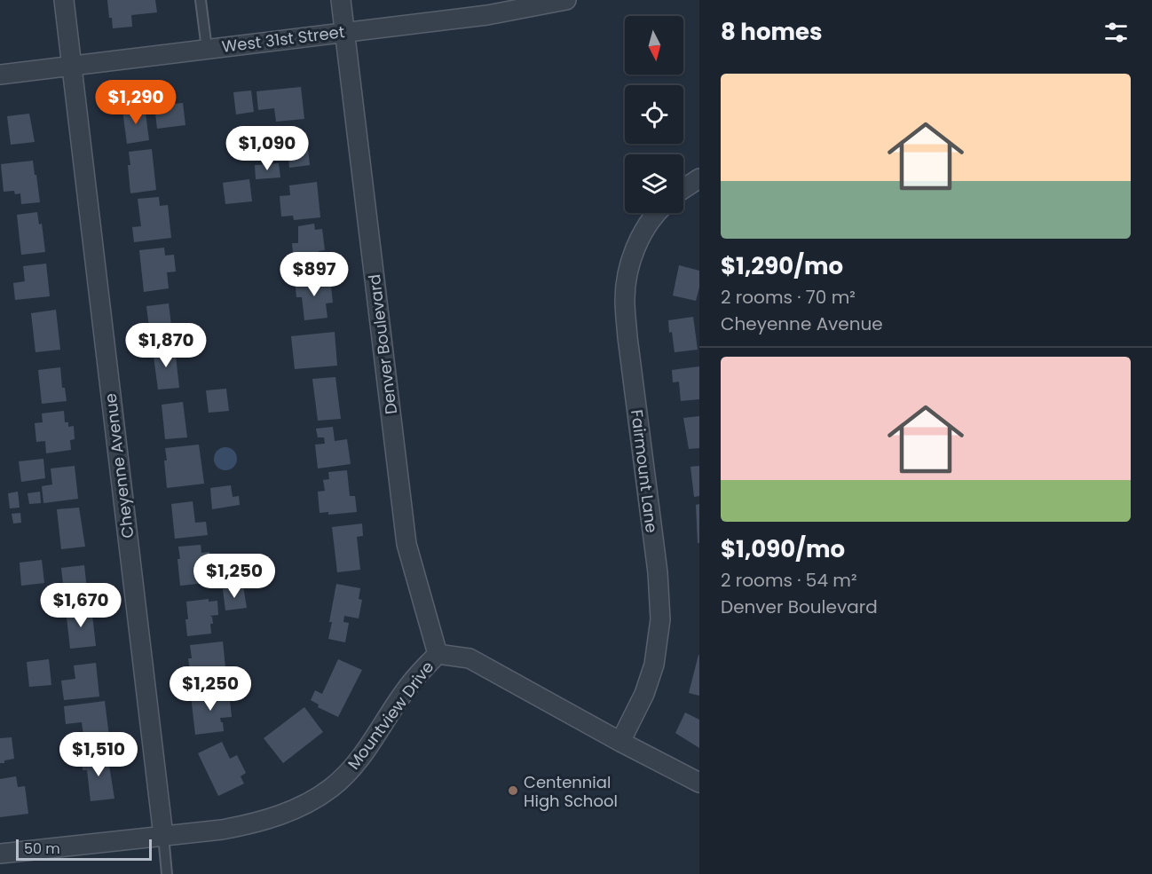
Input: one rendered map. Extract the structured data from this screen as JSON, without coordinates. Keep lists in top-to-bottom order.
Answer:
{
  "streets": {
    "street": [
      "West 31st Street",
      "Denver Boulevard",
      "Cheyenne Avenue",
      "Fairmount Lane",
      "Mountview Drive"
    ]
  },
  "crossings": [
    ["West 31st Street", "Denver Boulevard"],
    ["West 31st Street", "Cheyenne Avenue"],
    ["Denver Boulevard", "Mountview Drive"],
    ["Cheyenne Avenue", "Mountview Drive"],
    ["Fairmount Lane", "Mountview Drive"]
  ],
  "places": ["Centennial High School"],
  "scale_bar": "50 m",
  "north": "bottom",
  "page": {
    "heading": "8 homes",
    "list": [
      {
        "name": "$1,290/mo",
        "note": "2 rooms · 70 m² · Cheyenne Avenue"
      },
      {
        "name": "$1,090/mo",
        "note": "2 rooms · 54 m² · Denver Boulevard"
      }
    ],
    "price": [
      "$1,290",
      "$1,090",
      "$897",
      "$1,870",
      "$1,250",
      "$1,670",
      "$1,250",
      "$1,510"
    ],
    "scale": "50 m"
  }
}
